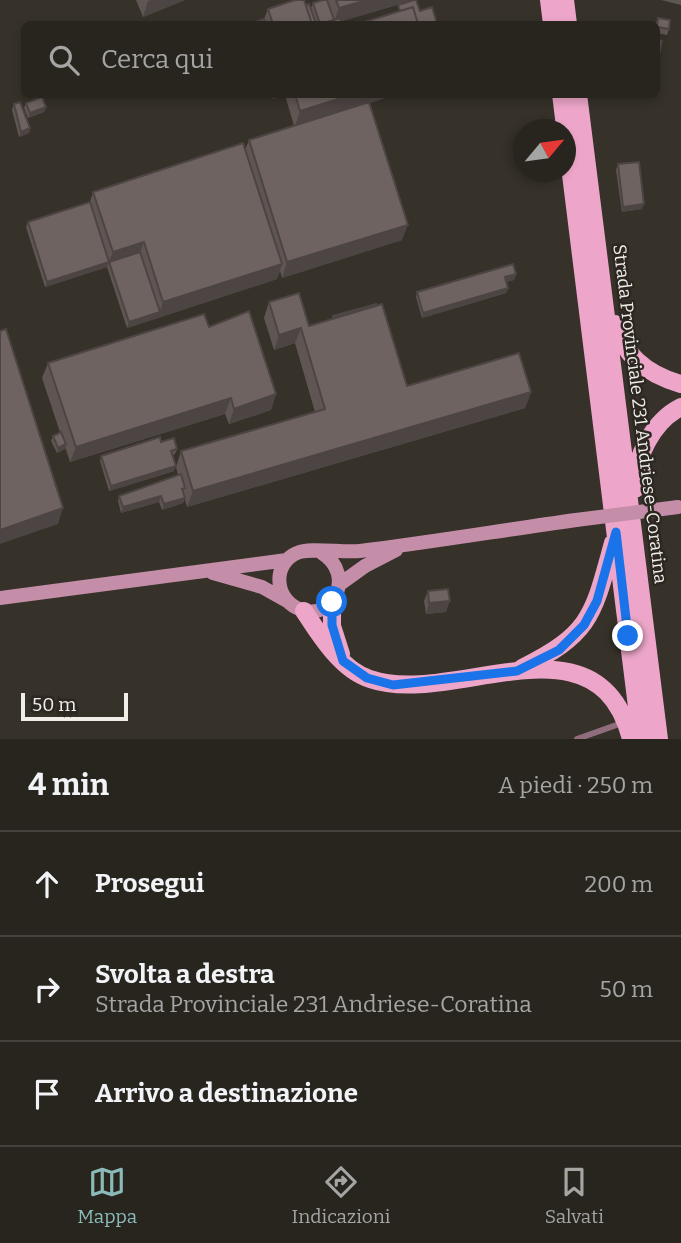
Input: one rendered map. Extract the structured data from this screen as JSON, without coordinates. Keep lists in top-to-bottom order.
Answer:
{
  "streets": {
    "main road": ["Strada Provinciale 231 Andriese-Coratina"]
  },
  "scale_bar": "50 m",
  "north": "top right",
  "page": {
    "search": "Cerca qui",
    "scale": "50 m",
    "heading": ["4 min", "A piedi · 250 m"],
    "list": [
      ["Prosegui", "200 m"],
      ["Svolta a destra", "Strada Provinciale 231 Andriese-Coratina", "50 m"],
      "Arrivo a destinazione"
    ],
    "nav": ["Mappa", "Indicazioni", "Salvati"]
  }
}
